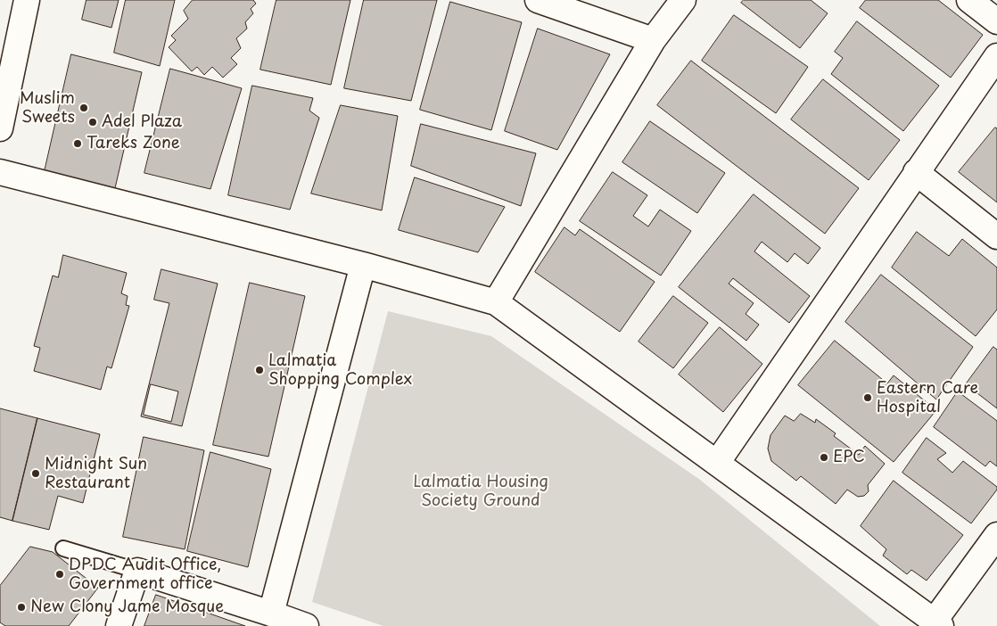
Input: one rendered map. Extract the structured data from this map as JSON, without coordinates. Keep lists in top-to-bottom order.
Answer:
{
  "parks": ["Lalmatia Housing Society Ground"],
  "places": [
    "Muslim Sweets",
    "Adel Plaza",
    "Tareks Zone",
    "Lalmatia Shopping Complex",
    "Eastern Care Hospital",
    "EPC",
    "Midnight Sun Restaurant",
    "DPDC Audit Office, Government office",
    "New Clony Jame Mosque"
  ]
}
